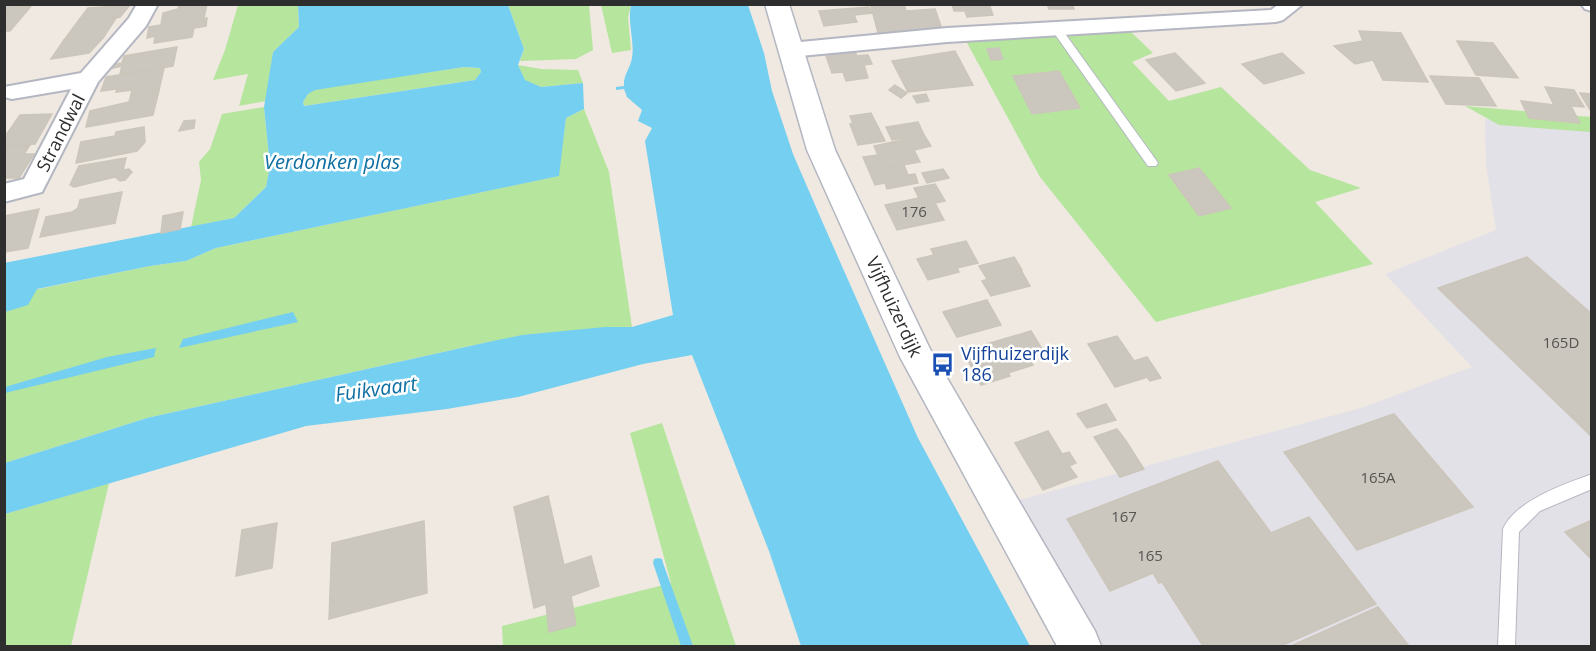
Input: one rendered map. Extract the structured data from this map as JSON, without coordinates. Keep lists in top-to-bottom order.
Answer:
{
  "streets": {
    "street": ["Strandwal", "Vijfhuizerdijk"]
  },
  "water": ["Verdonken plas", "Fuikvaart"],
  "places": {
    "bus stop": ["Vijfhuizerdijk 186"]
  },
  "house_numbers": [
    "176",
    "165D",
    "165A",
    "167",
    "165"
  ]
}
